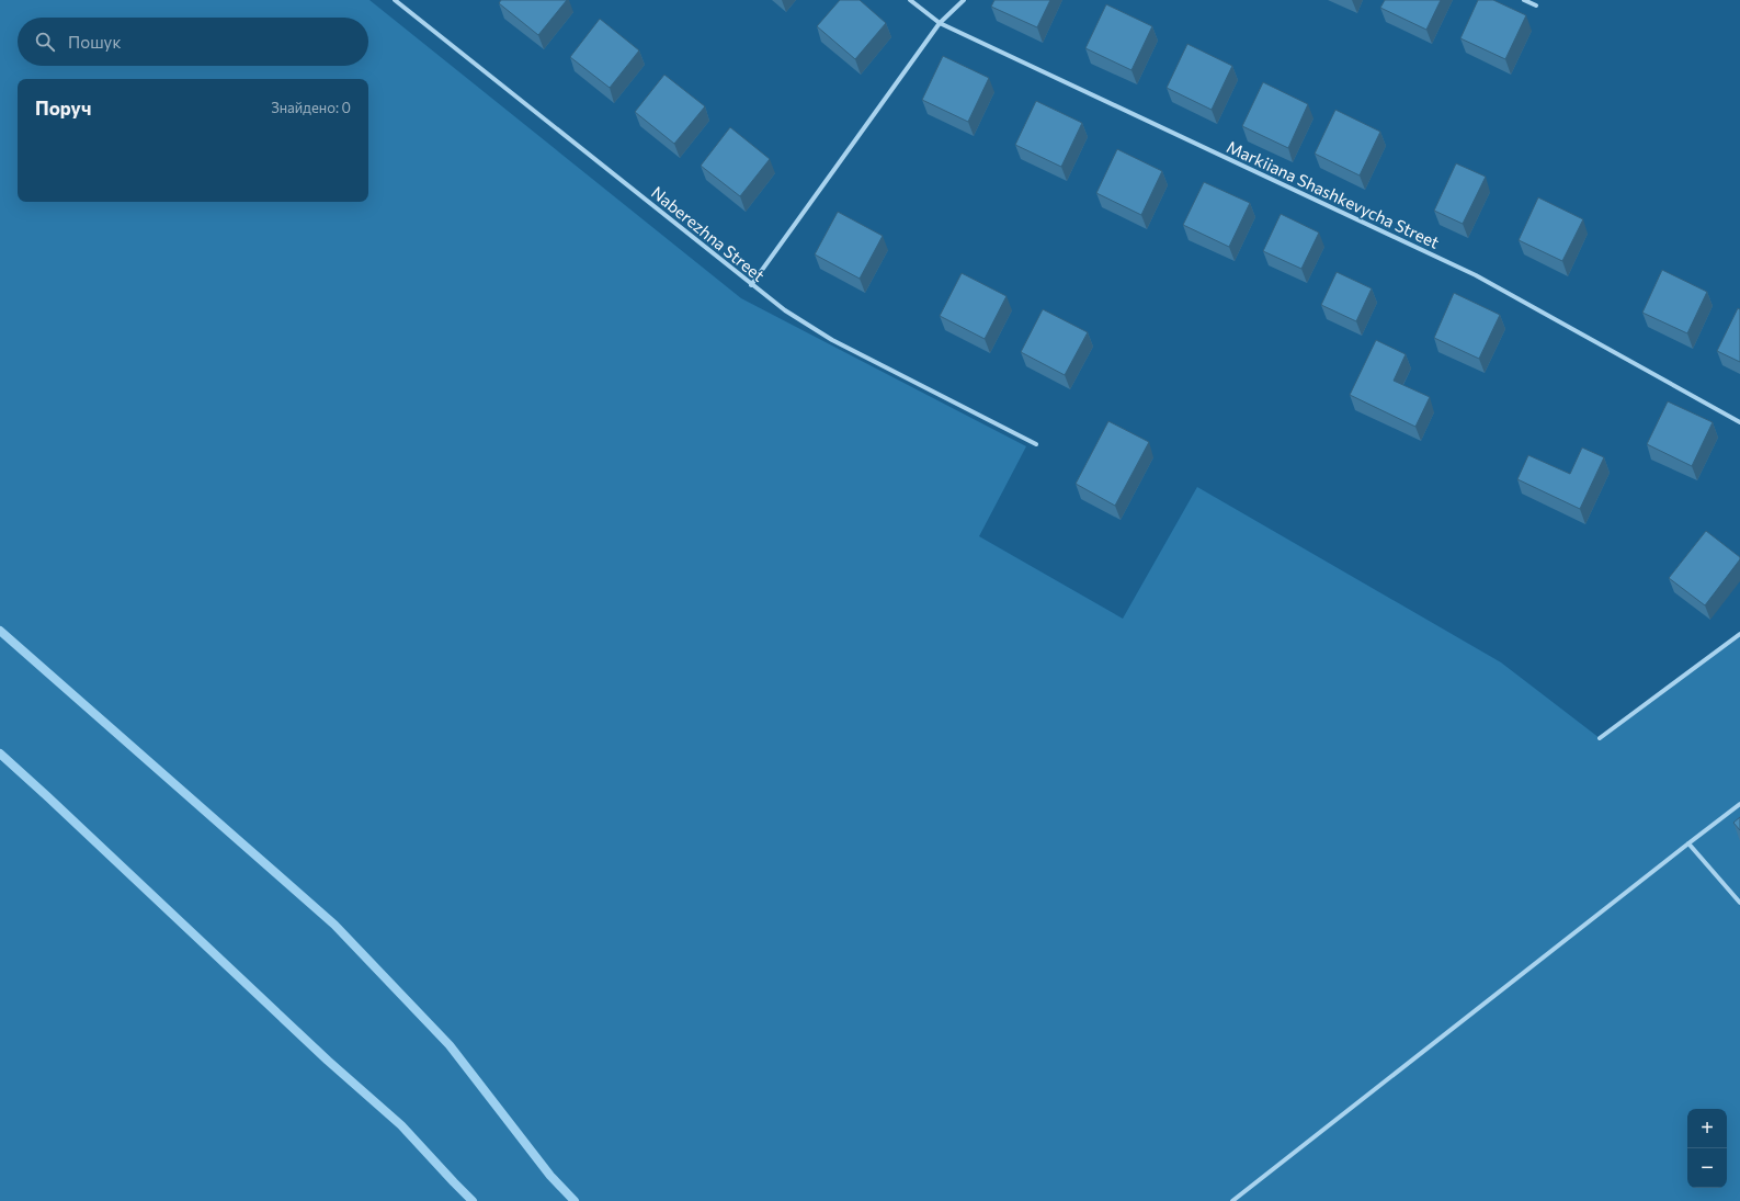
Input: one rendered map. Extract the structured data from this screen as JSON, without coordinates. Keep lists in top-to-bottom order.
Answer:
{
  "streets": {
    "street": ["Markiiana Shashkevycha Street", "Naberezhna Street"]
  },
  "page": {
    "search": "Пошук",
    "heading": ["Поруч", "Знайдено: 0"],
    "map_buttons": ["+", "−"]
  }
}
